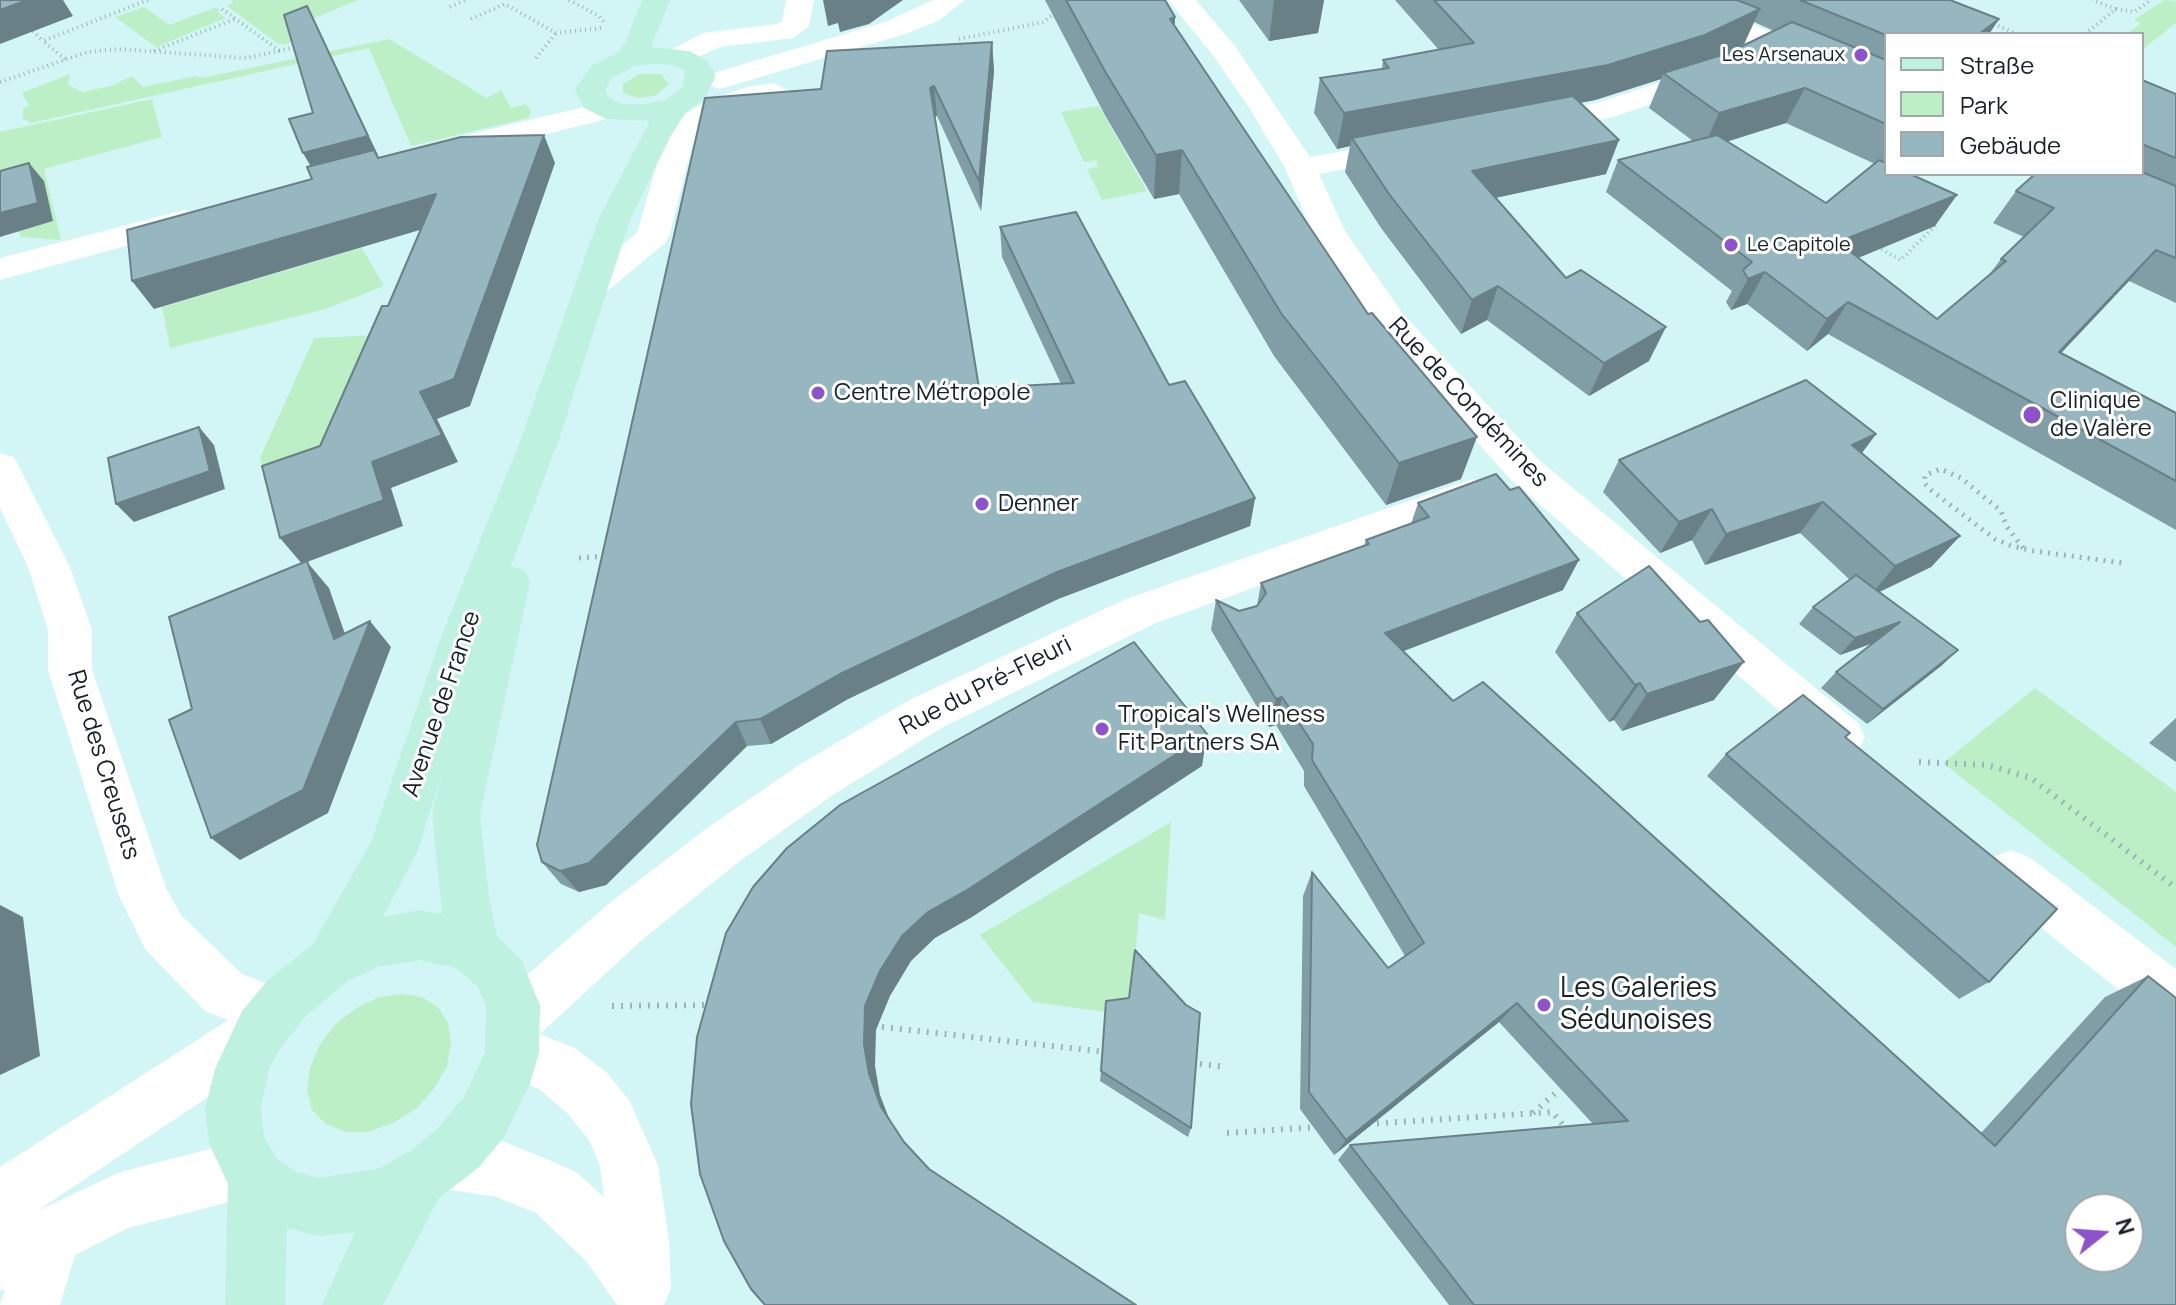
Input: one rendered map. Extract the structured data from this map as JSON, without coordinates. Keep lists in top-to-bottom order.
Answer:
{
  "streets": {
    "main road": ["Avenue de France"],
    "street": ["Rue de Condémines", "Rue du Pré-Fleuri", "Rue des Creusets"]
  },
  "crossings": [
    ["Rue de Condémines", "Rue du Pré-Fleuri"],
    ["Rue du Pré-Fleuri", "Avenue de France"],
    ["Rue du Pré-Fleuri", "Rue des Creusets"],
    ["Avenue de France", "Rue des Creusets"]
  ],
  "places": [
    "Les Arsenaux",
    "Le Capitole",
    "Centre Métropole",
    "Clinique de Valère",
    "Denner",
    "Tropical's Wellness Fit Partners SA",
    "Les Galeries Sédunoises"
  ],
  "legend": ["Straße", "Park", "Gebäude"],
  "north": "right"
}
